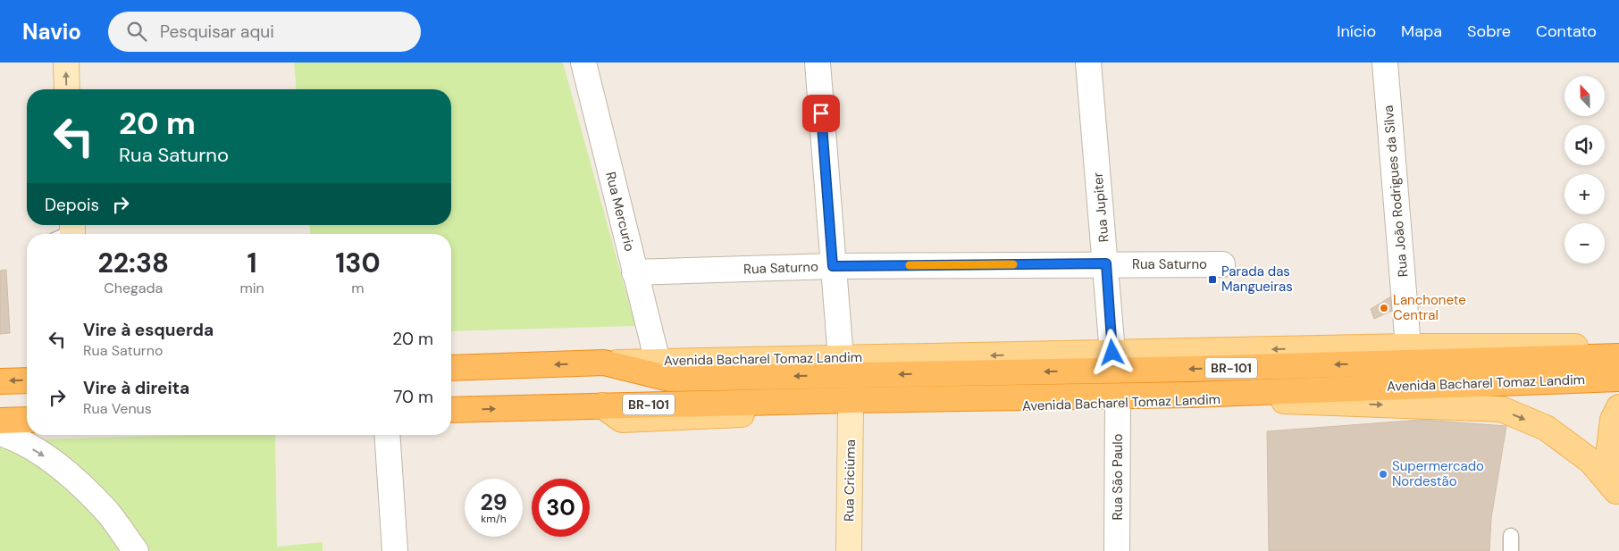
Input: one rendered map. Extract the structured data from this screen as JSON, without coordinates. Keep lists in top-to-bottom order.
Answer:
{
  "streets": {
    "highway": ["Avenida Bacharel Tomaz Landim", "BR-101"],
    "street": [
      "Rua João Rodrigues da Silva",
      "Rua Jupiter",
      "Rua Mercurio",
      "Rua Saturno",
      "Rua São Paulo",
      "Rua Criciúma"
    ]
  },
  "crossings": [
    ["Rua João Rodrigues da Silva", "Avenida Bacharel Tomaz Landim"],
    ["Rua Jupiter", "Rua Saturno"],
    ["Rua Jupiter", "Avenida Bacharel Tomaz Landim"],
    ["Rua Mercurio", "Rua Saturno"],
    ["Rua Mercurio", "Avenida Bacharel Tomaz Landim"],
    ["Avenida Bacharel Tomaz Landim", "Rua São Paulo"],
    ["Avenida Bacharel Tomaz Landim", "Rua Criciúma"]
  ],
  "places": {
    "transit": ["Parada das Mangueiras"],
    "other": ["Lanchonete Central", "Supermercado Nordestão"]
  },
  "north": "top",
  "page": {
    "header": "Navio",
    "search": "Pesquisar aqui",
    "nav": [
      "Início",
      "Mapa",
      "Sobre",
      "Contato"
    ],
    "map_buttons": ["+", "−"],
    "turn": ["20 m", "Rua Saturno"],
    "then": "Depois",
    "eta": [
      "22:38",
      "Chegada",
      "1",
      "min",
      "130",
      "m"
    ],
    "list": [
      {
        "name": "Vire à esquerda",
        "note": "Rua Saturno",
        "value": "20 m"
      },
      {
        "name": "Vire à direita",
        "note": "Rua Venus",
        "value": "70 m"
      }
    ],
    "speed": "29 km/h",
    "limit": "30"
  }
}
